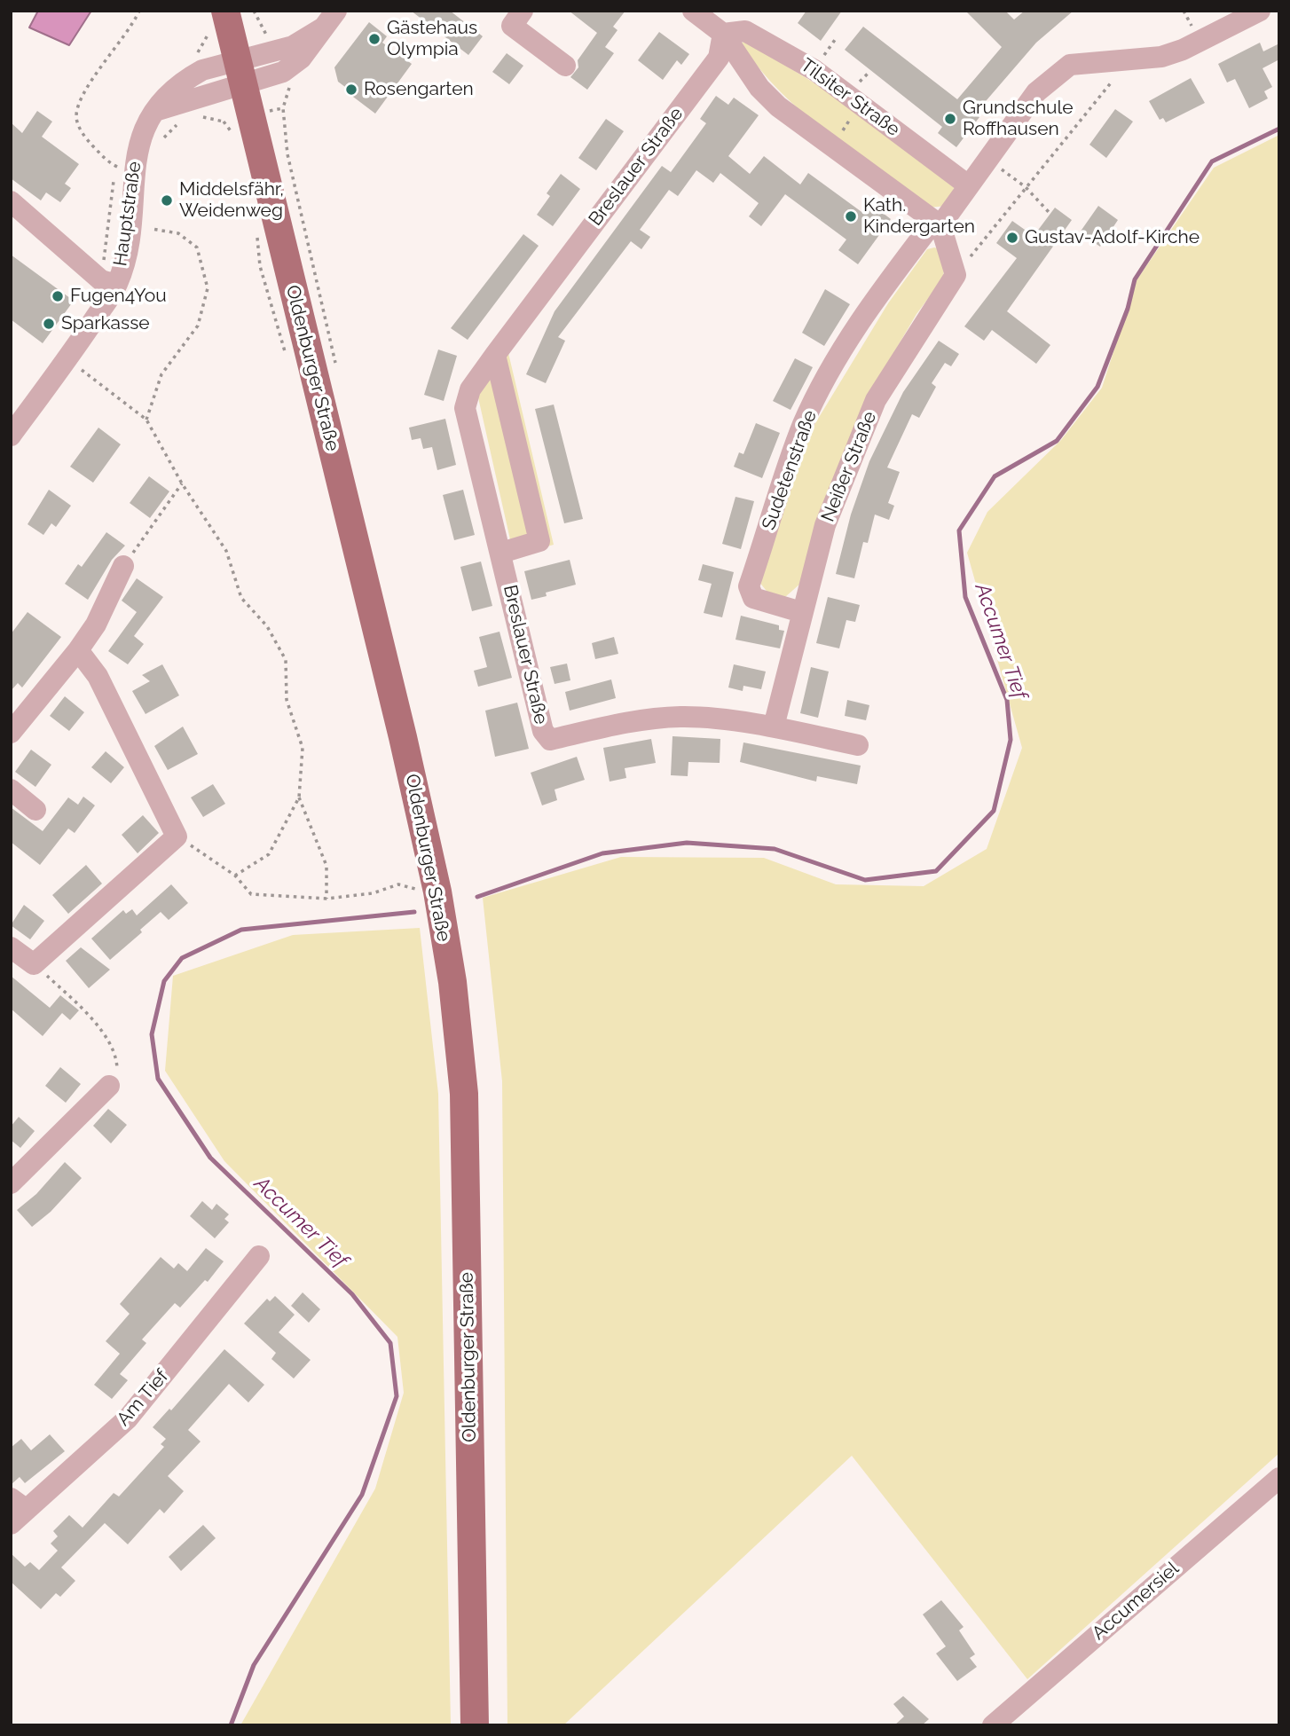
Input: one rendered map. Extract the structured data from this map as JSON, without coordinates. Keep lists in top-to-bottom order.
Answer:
{
  "streets": {
    "main road": ["Oldenburger Straße"],
    "street": [
      "Tilsiter Straße",
      "Breslauer Straße",
      "Hauptstraße",
      "Neißer Straße",
      "Sudetenstraße",
      "Am Tief",
      "Accumersiel"
    ]
  },
  "crossings": [
    ["Tilsiter Straße", "Breslauer Straße"],
    ["Breslauer Straße", "Neißer Straße"],
    ["Hauptstraße", "Oldenburger Straße"],
    ["Neißer Straße", "Sudetenstraße"]
  ],
  "water": ["Accumer Tief"],
  "places": [
    "Gästehaus Olympia",
    "Rosengarten",
    "Grundschule Roffhausen",
    "Middelsfähr, Weidenweg",
    "Kath. Kindergarten",
    "Gustav-Adolf-Kirche",
    "Fugen4You",
    "Sparkasse"
  ]
}
